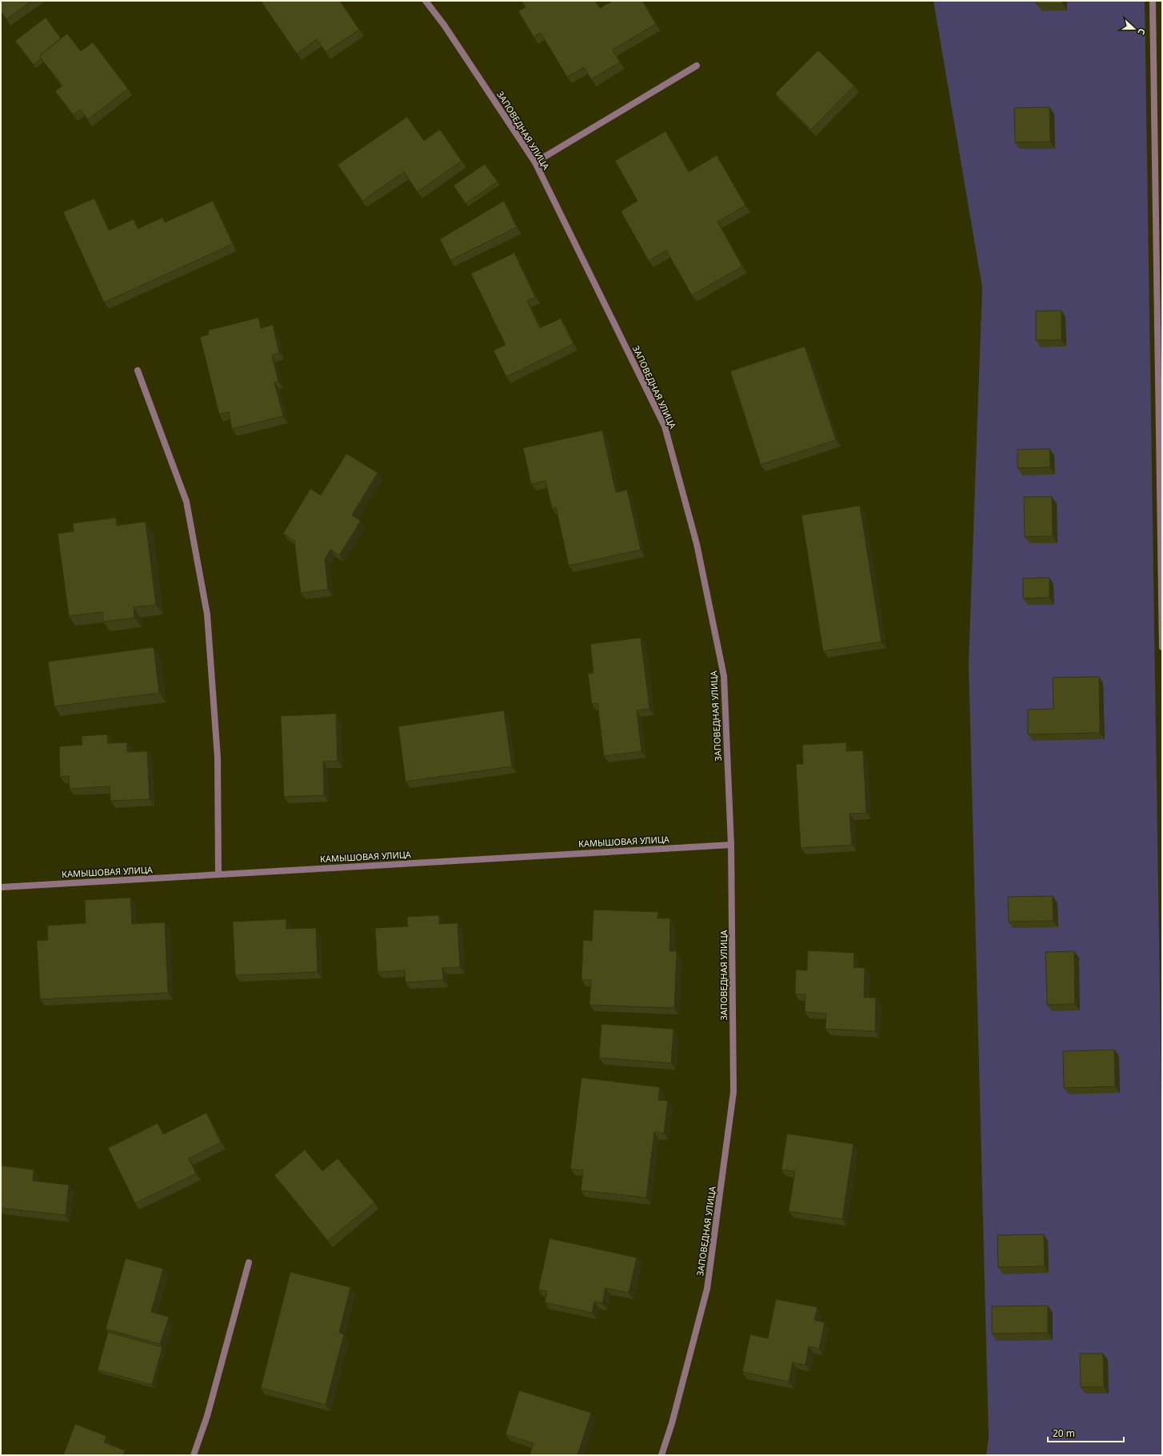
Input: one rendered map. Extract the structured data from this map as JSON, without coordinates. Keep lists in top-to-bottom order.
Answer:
{
  "streets": {
    "street": ["ЗАПОВЕДНАЯ УЛИЦА", "КАМЫШОВАЯ УЛИЦА"]
  },
  "crossings": [
    ["ЗАПОВЕДНАЯ УЛИЦА", "КАМЫШОВАЯ УЛИЦА"]
  ],
  "scale_bar": "20 m",
  "north": "right"
}
